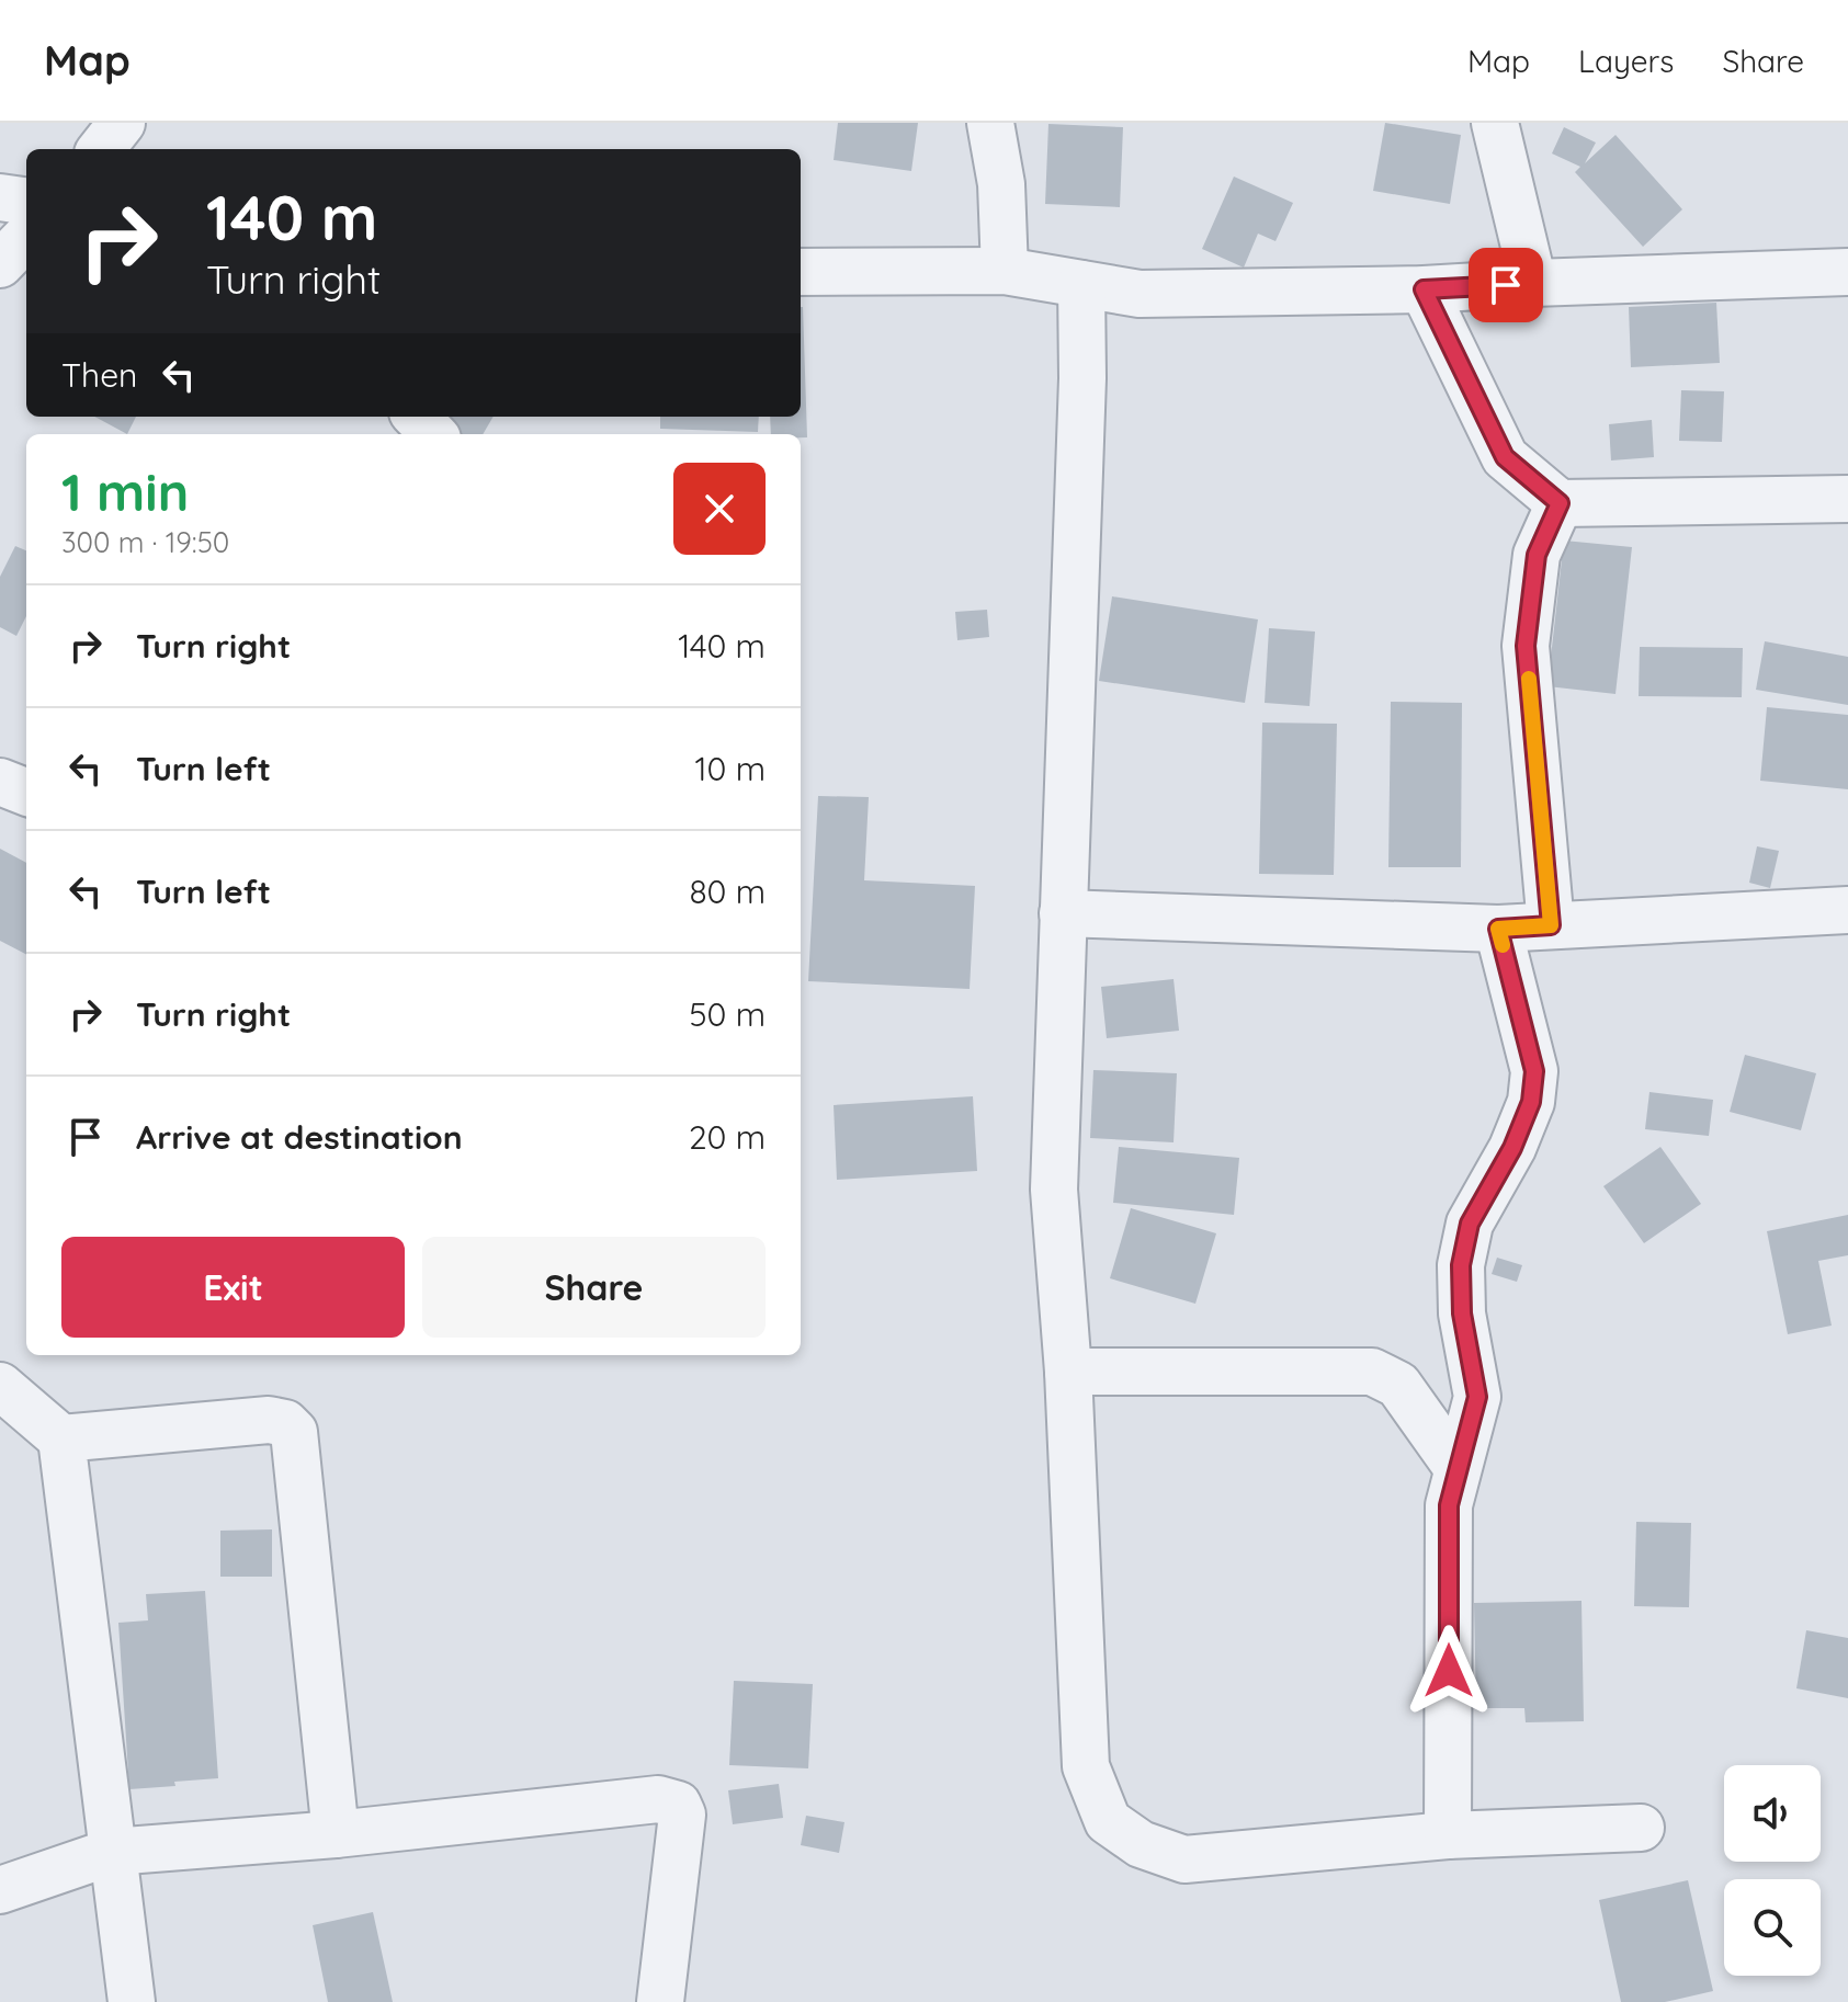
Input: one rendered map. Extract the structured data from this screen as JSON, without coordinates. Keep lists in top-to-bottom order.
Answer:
{
  "page": {
    "header": "Map",
    "nav": ["Map", "Layers", "Share"],
    "turn": ["140 m", "Turn right"],
    "then": "Then",
    "heading": ["1 min", "300 m · 19:50"],
    "list": [
      {
        "name": "Turn right",
        "value": "140 m"
      },
      {
        "name": "Turn left",
        "value": "10 m"
      },
      {
        "name": "Turn left",
        "value": "80 m"
      },
      {
        "name": "Turn right",
        "value": "50 m"
      },
      {
        "name": "Arrive at destination",
        "value": "20 m"
      }
    ],
    "buttons": ["Exit", "Share"]
  }
}
